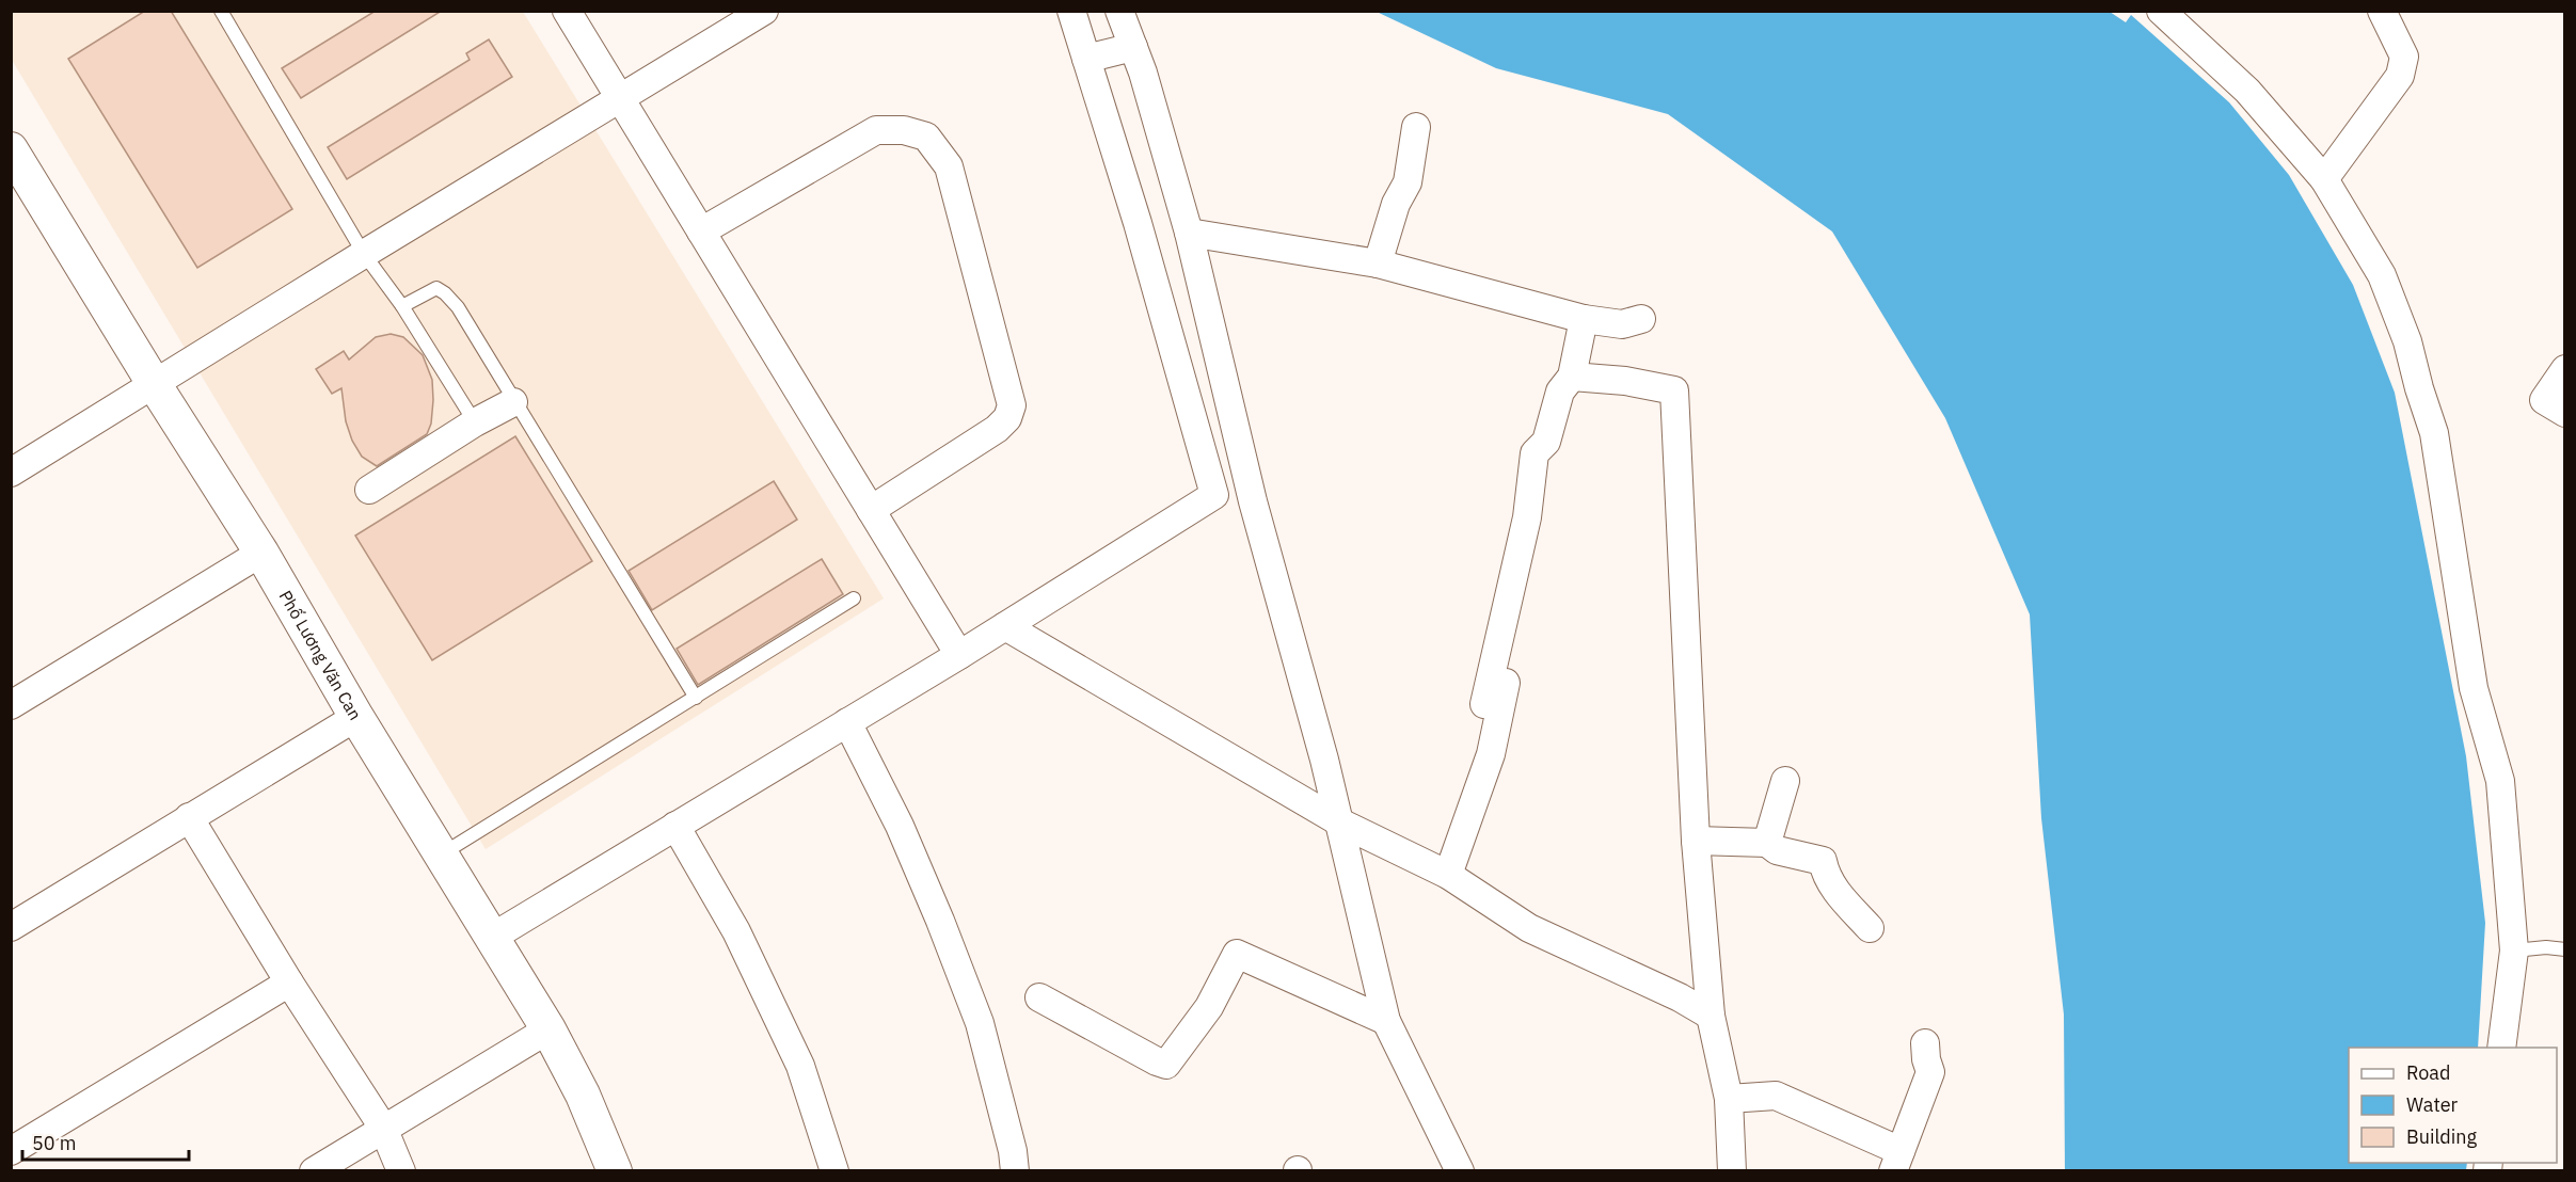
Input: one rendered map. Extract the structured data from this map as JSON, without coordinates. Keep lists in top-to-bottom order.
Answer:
{
  "streets": {
    "street": ["Phố Lương Văn Can"]
  },
  "legend": ["Road", "Water", "Building"],
  "scale_bar": "50 m"
}
